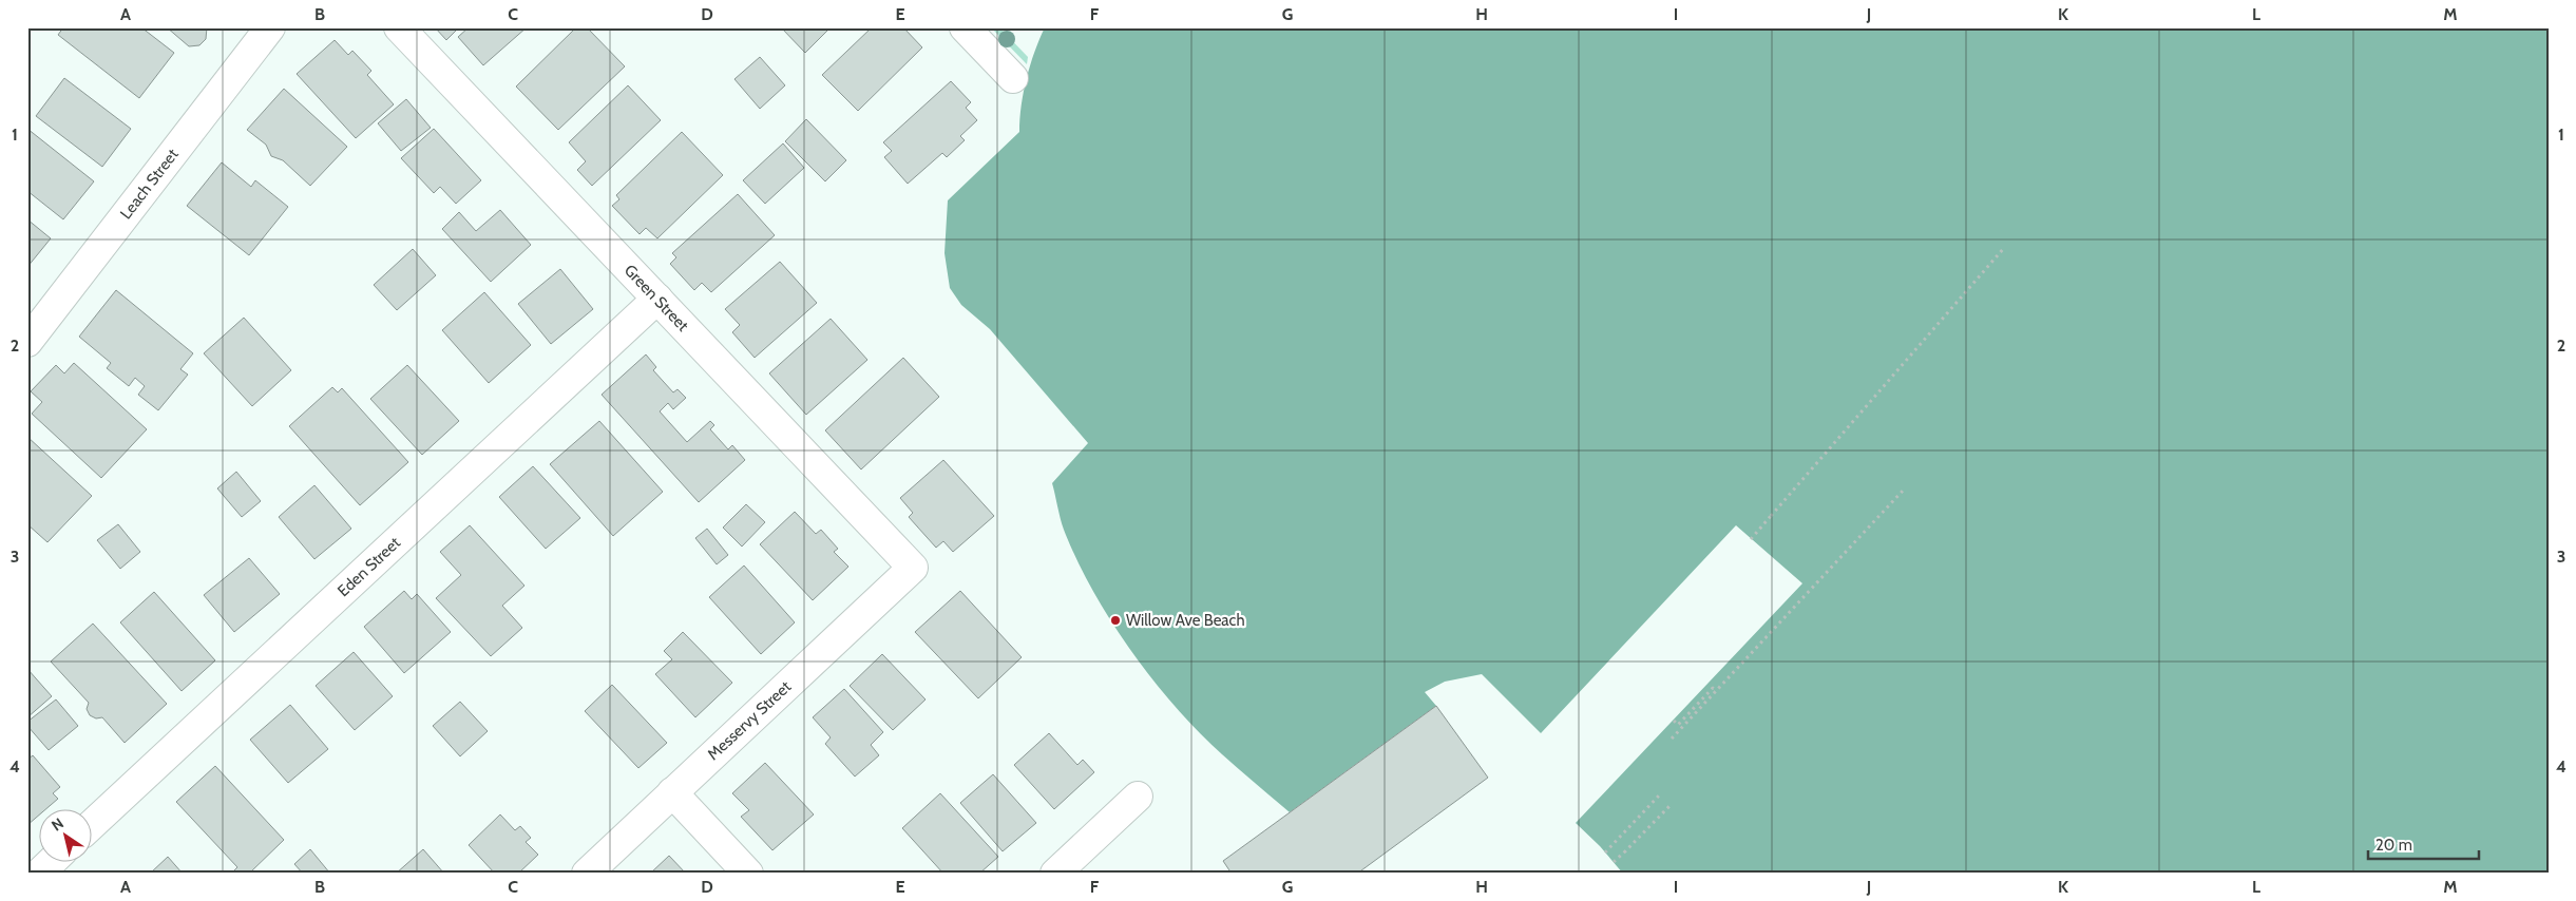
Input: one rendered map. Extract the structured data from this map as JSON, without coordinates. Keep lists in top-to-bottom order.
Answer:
{
  "streets": {
    "street": [
      "Leach Street",
      "Green Street",
      "Eden Street",
      "Messervy Street"
    ]
  },
  "crossings": [
    ["Green Street", "Eden Street"],
    ["Green Street", "Messervy Street"]
  ],
  "places": ["Willow Ave Beach"],
  "scale_bar": "20 m",
  "north": "top left",
  "grid": {
    "columns": [
      "A",
      "B",
      "C",
      "D",
      "E",
      "F",
      "G",
      "H",
      "I",
      "J",
      "K",
      "L",
      "M"
    ],
    "rows": [
      "1",
      "2",
      "3",
      "4"
    ]
  }
}
